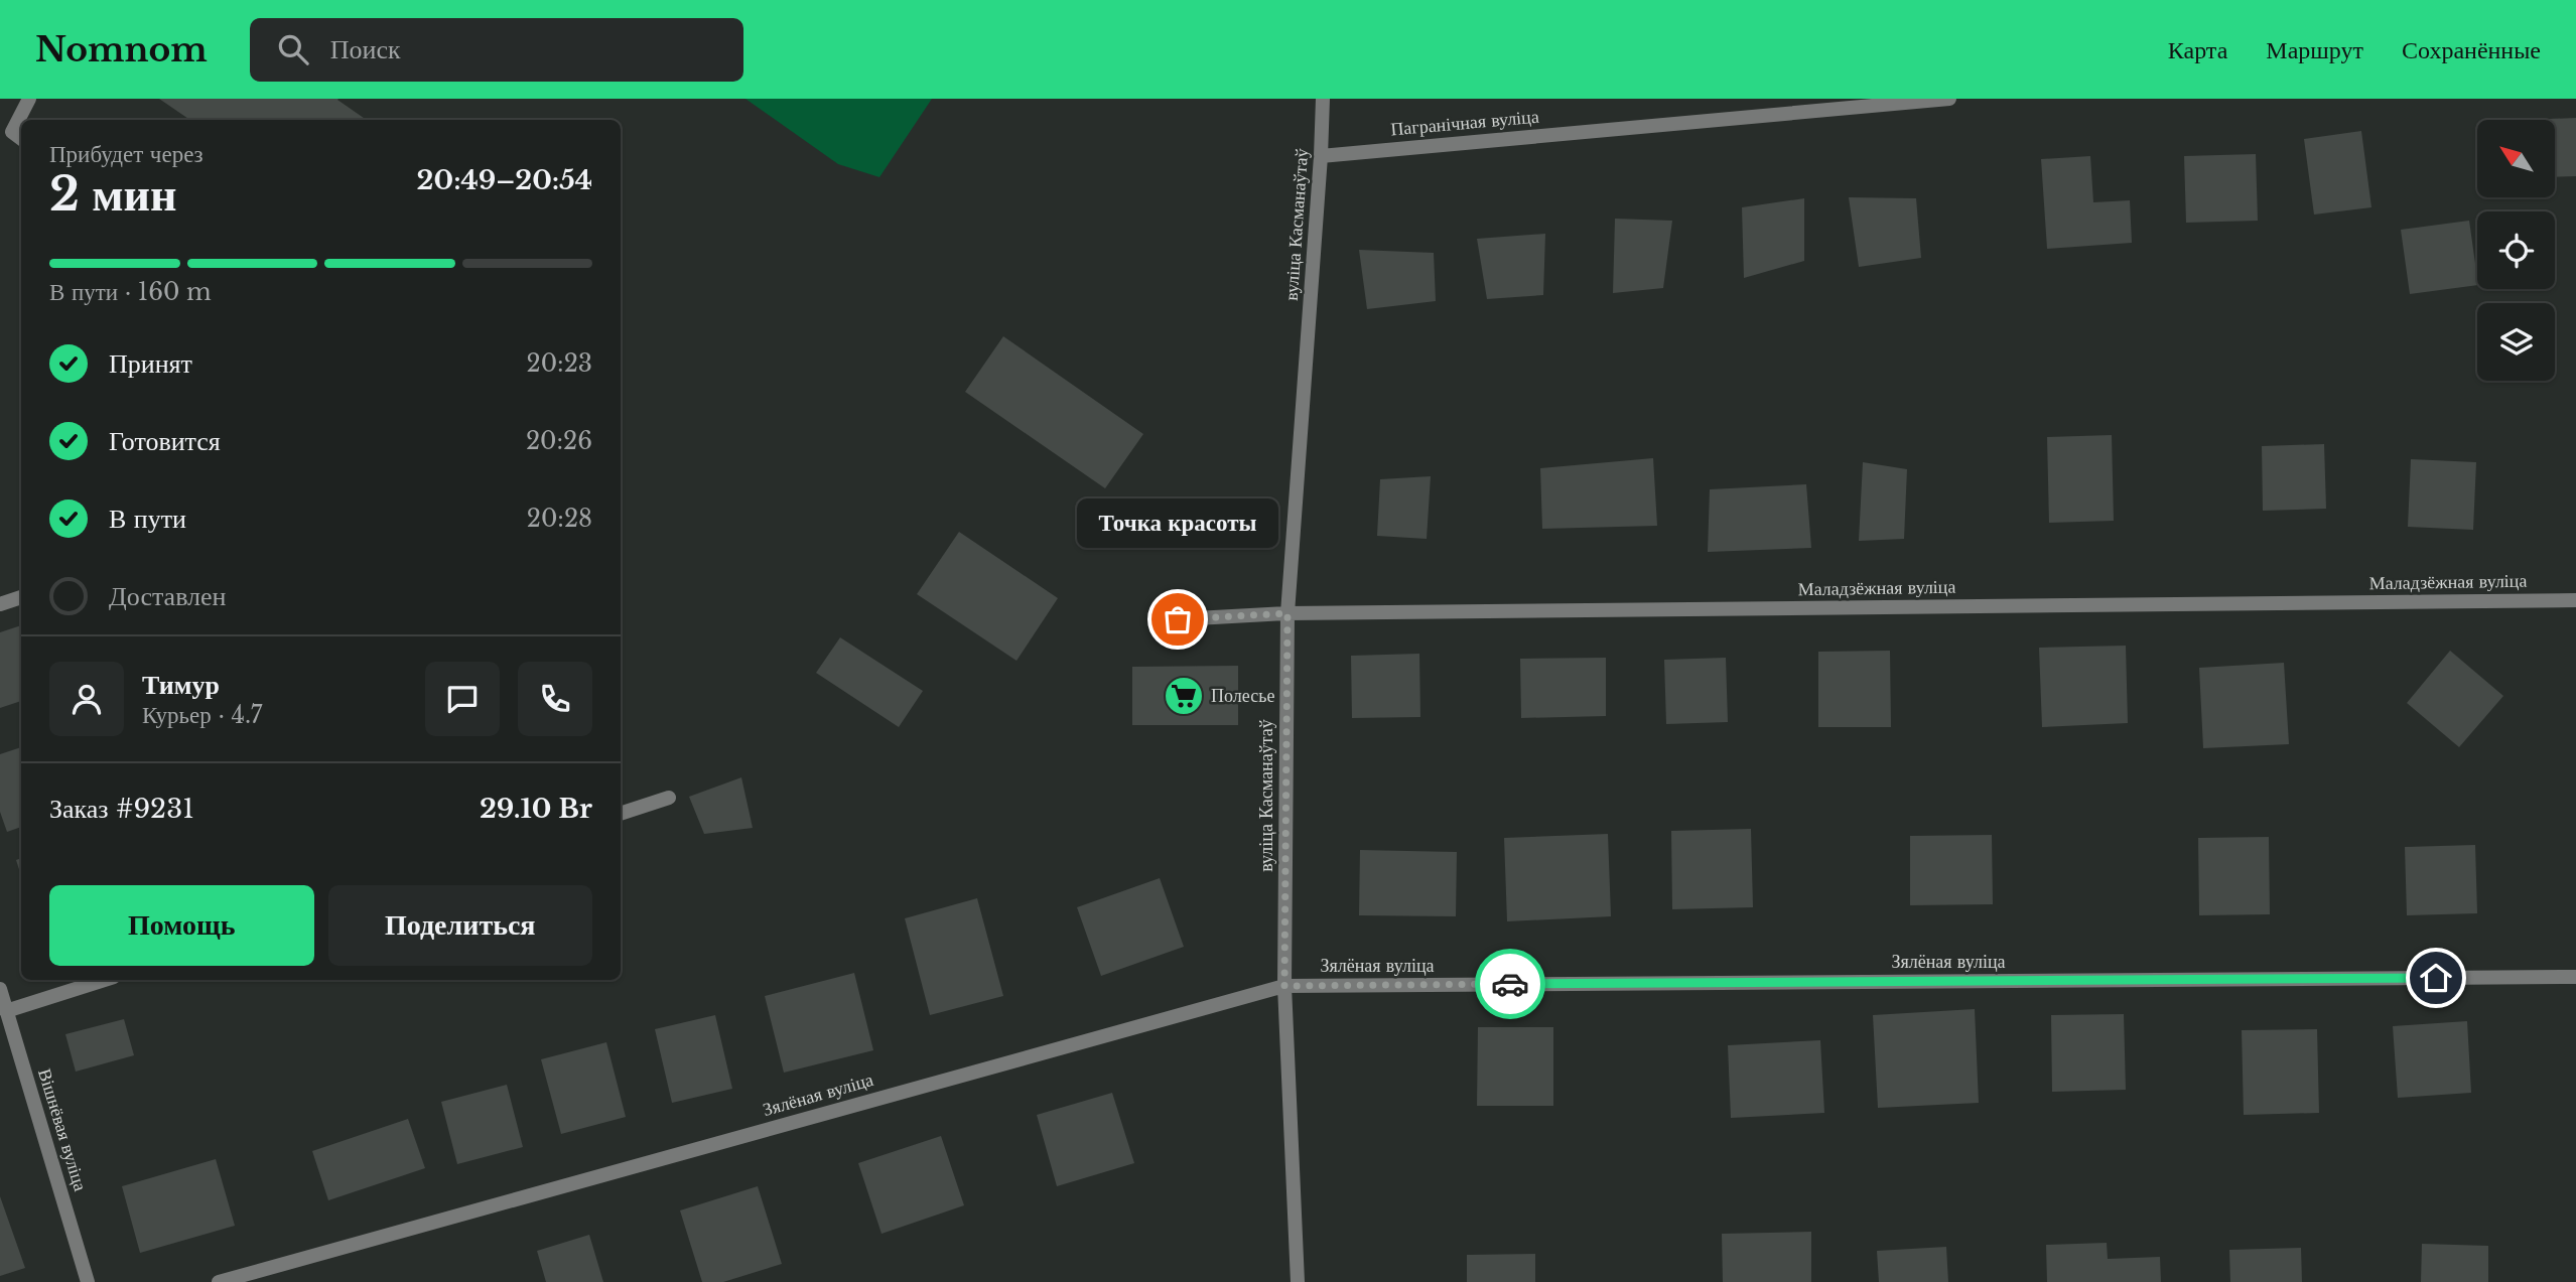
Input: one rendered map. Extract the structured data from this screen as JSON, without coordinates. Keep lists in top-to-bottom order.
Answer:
{
  "streets": {
    "street": [
      "Пагранічная вуліца",
      "вуліца Касманаўтаў",
      "Маладзёжная вуліца",
      "Зялёная вуліца",
      "Вішнёвая вуліца"
    ]
  },
  "crossings": [
    ["Пагранічная вуліца", "вуліца Касманаўтаў"],
    ["вуліца Касманаўтаў", "Маладзёжная вуліца"],
    ["вуліца Касманаўтаў", "Зялёная вуліца"]
  ],
  "places": {
    "other": ["Точка красоты"],
    "supermarket": ["Полесье"]
  },
  "north": "top left",
  "page": {
    "header": "Nomnom",
    "search": "Поиск",
    "nav": ["Карта", "Маршрут", "Сохранённые"],
    "heading": ["2 мин", "Прибудет через", "20:49–20:54"],
    "panel": [
      "Тимур",
      "Курьер · 4.7",
      "Заказ #9231",
      "29.10 Br"
    ],
    "bar": "В пути · 160 m",
    "list": [
      ["Принят", "20:23"],
      ["Готовится", "20:26"],
      ["В пути", "20:28"],
      "Доставлен"
    ],
    "bubble": "Точка красоты",
    "buttons": ["Помощь", "Поделиться"]
  }
}
